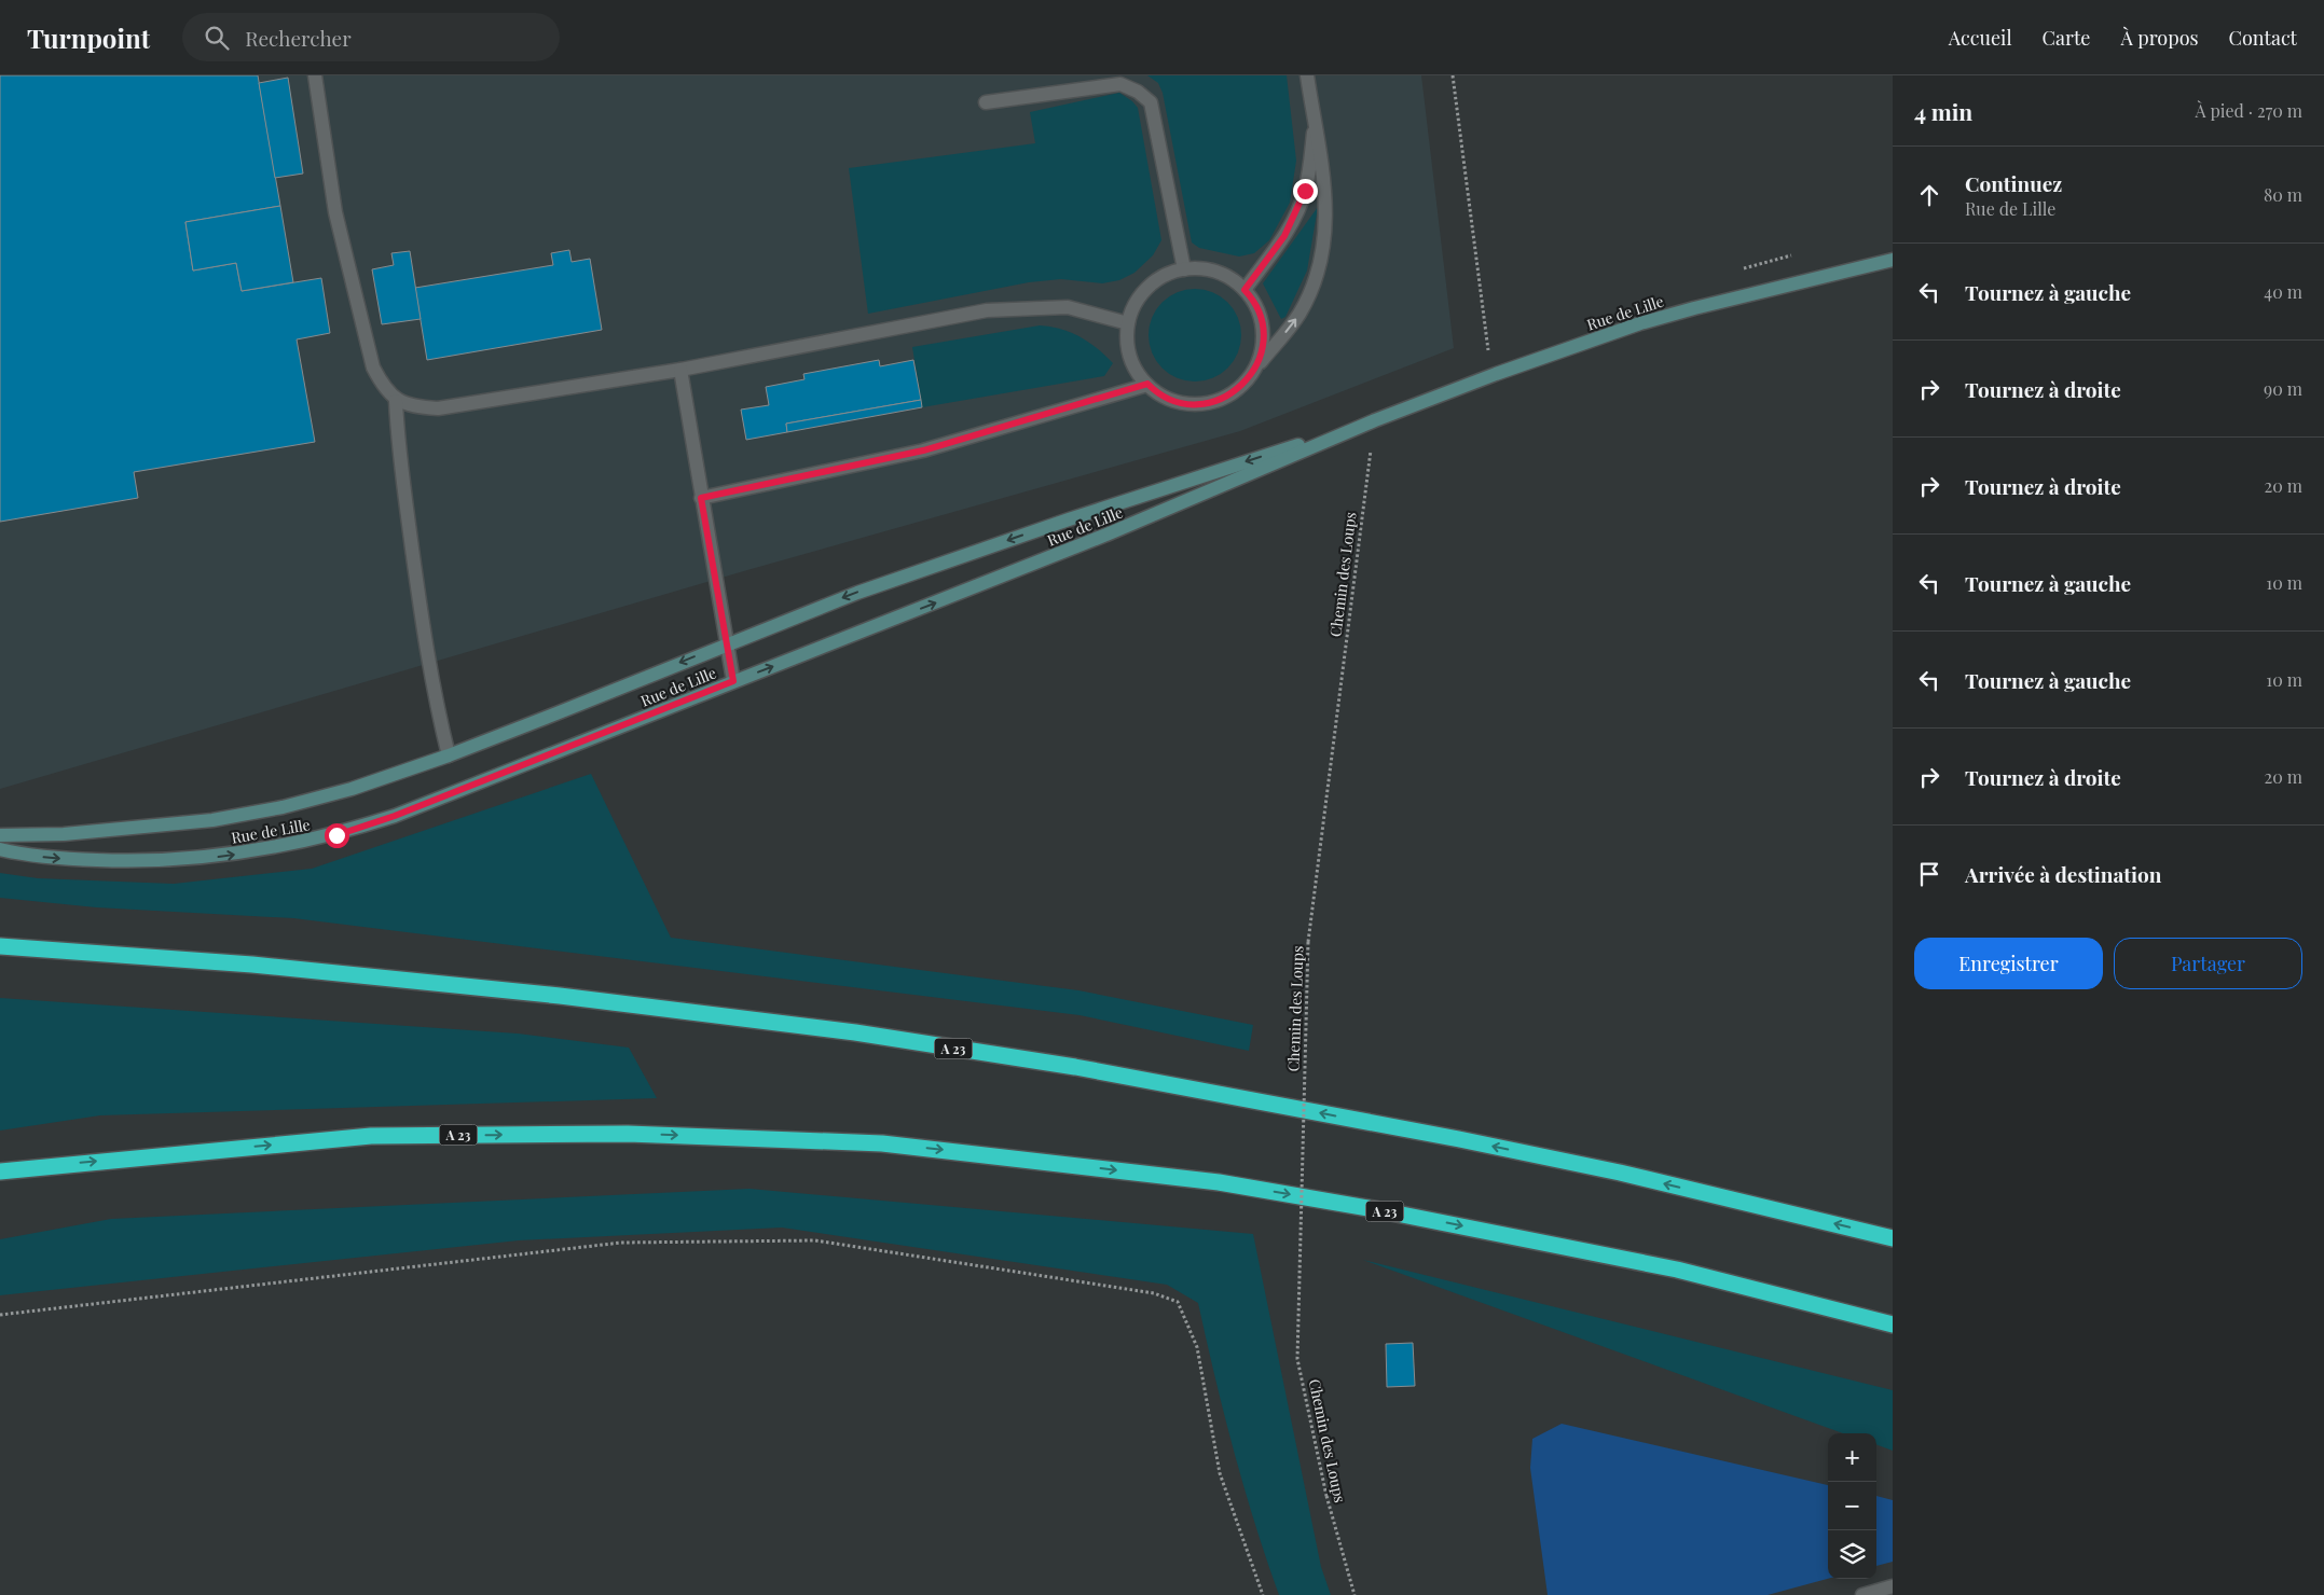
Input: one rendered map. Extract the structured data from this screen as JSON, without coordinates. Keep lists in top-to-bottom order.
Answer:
{
  "streets": {
    "highway": ["A 23"],
    "main road": ["Rue de Lille"],
    "path": ["Chemin des Loups"]
  },
  "crossings": [
    ["Rue de Lille", "Chemin des Loups"]
  ],
  "page": {
    "header": "Turnpoint",
    "search": "Rechercher",
    "nav": [
      "Accueil",
      "Carte",
      "À propos",
      "Contact"
    ],
    "heading": ["4 min", "À pied · 270 m"],
    "list": [
      ["Continuez", "Rue de Lille", "80 m"],
      ["Tournez à gauche", "40 m"],
      ["Tournez à droite", "90 m"],
      ["Tournez à droite", "20 m"],
      ["Tournez à gauche", "10 m"],
      ["Tournez à gauche", "10 m"],
      ["Tournez à droite", "20 m"],
      "Arrivée à destination"
    ],
    "buttons": ["Enregistrer", "Partager"],
    "map_buttons": ["+", "−"]
  }
}
